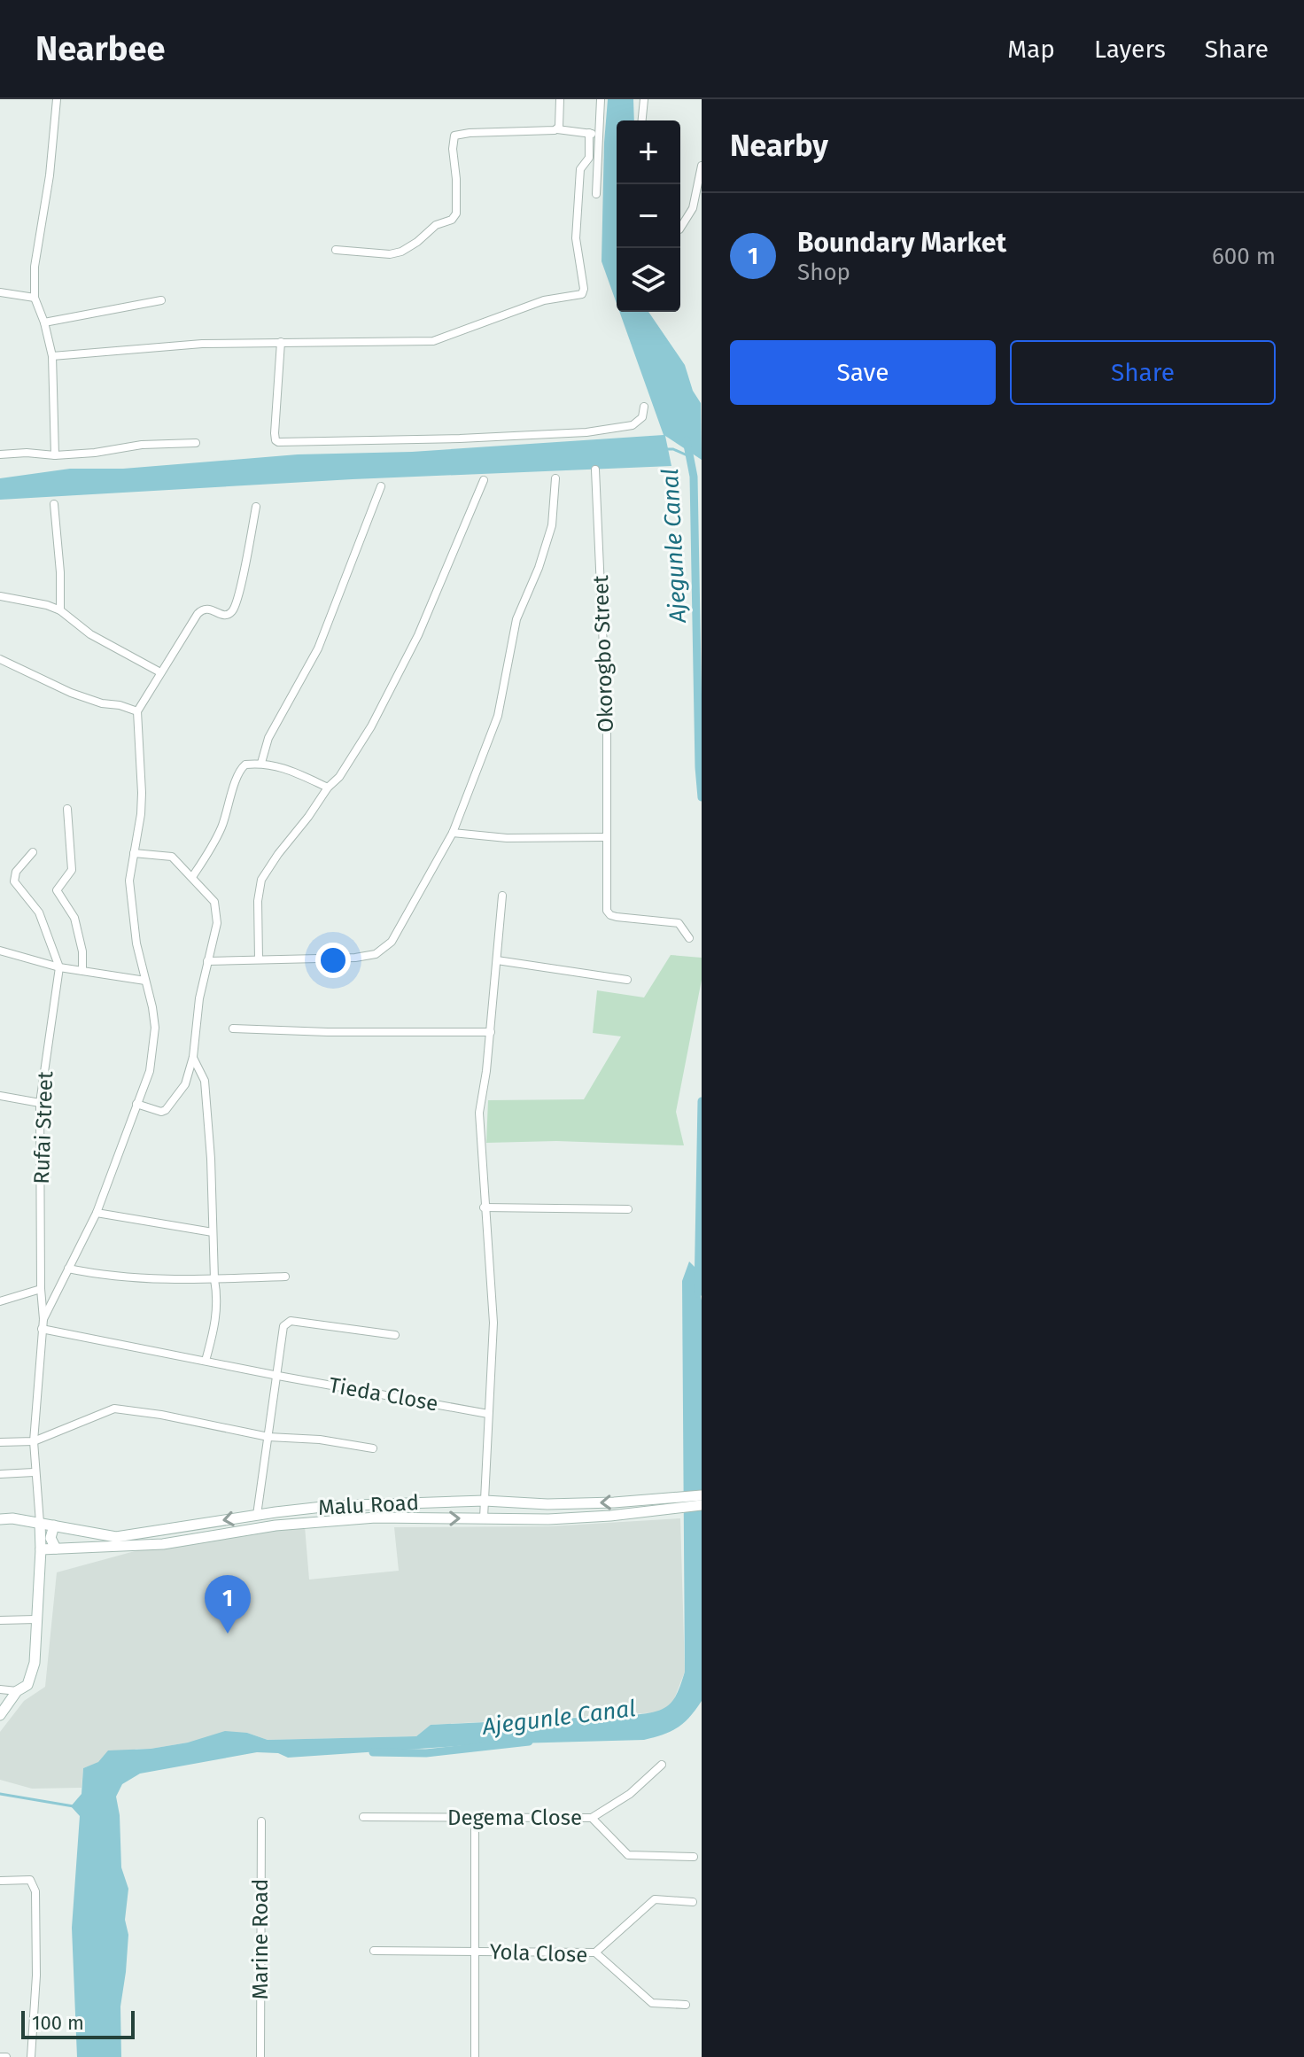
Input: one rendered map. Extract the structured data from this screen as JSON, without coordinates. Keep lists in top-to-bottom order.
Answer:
{
  "streets": {
    "main road": ["Malu Road"],
    "street": [
      "Okorogbo Street",
      "Rufai Street",
      "Tieda Close",
      "Degema Close",
      "Marine Road",
      "Yola Close"
    ]
  },
  "water": ["Ajegunle Canal"],
  "scale_bar": "100 m",
  "page": {
    "header": "Nearbee",
    "nav": ["Map", "Layers", "Share"],
    "heading": "Nearby",
    "map_buttons": ["+", "−"],
    "list": [
      {
        "mark": "1",
        "name": "Boundary Market",
        "note": "Shop",
        "value": "600 m"
      }
    ],
    "buttons": ["Save", "Share"],
    "pins": "1",
    "scale": "100 m"
  }
}
